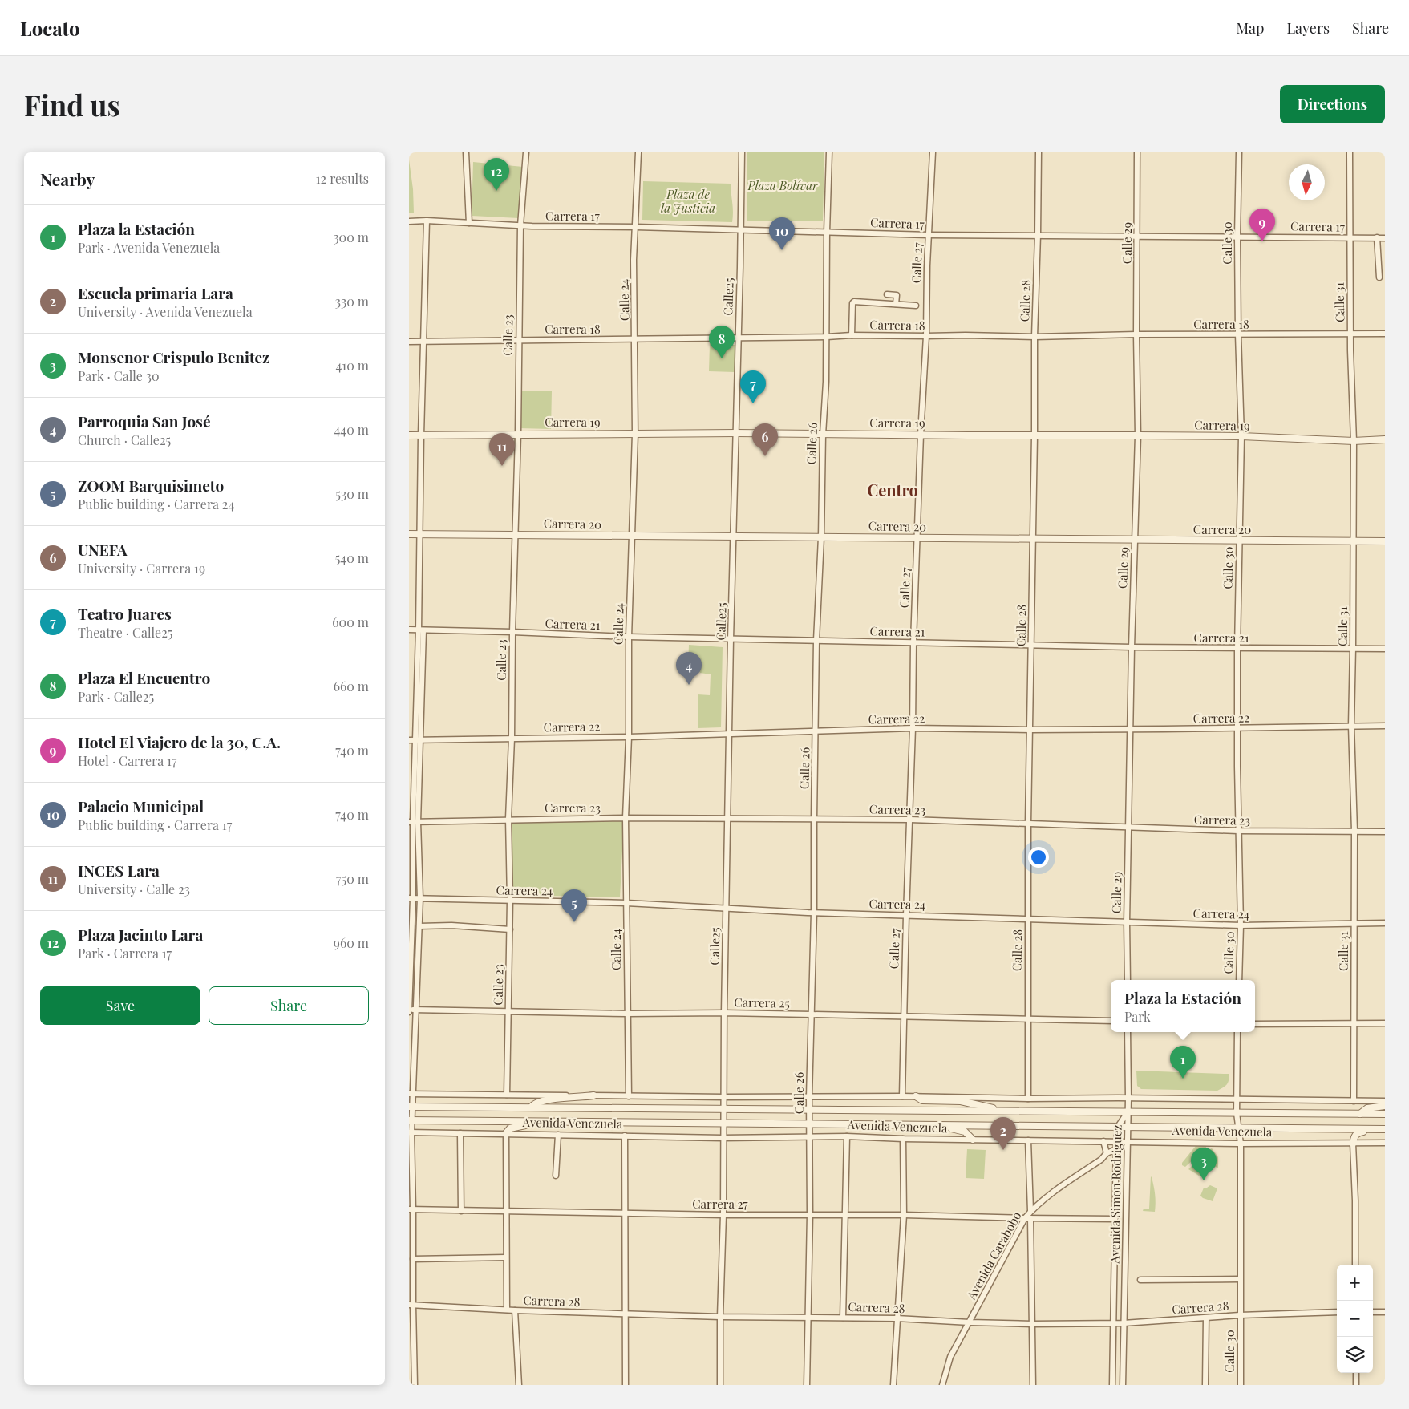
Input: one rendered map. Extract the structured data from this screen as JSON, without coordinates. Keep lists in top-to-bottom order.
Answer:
{
  "streets": {
    "street": [
      "Carrera 17",
      "Calle 29",
      "Calle 30",
      "Calle 27",
      "Calle25",
      "Calle 24",
      "Calle 28",
      "Calle 31",
      "Carrera 18",
      "Calle 23",
      "Carrera 19",
      "Calle 26",
      "Carrera 20",
      "Carrera 21",
      "Carrera 22",
      "Carrera 23",
      "Carrera 24",
      "Carrera 25",
      "Avenida Venezuela",
      "Avenida Simon Rodriguez",
      "Carrera 27",
      "Avenida Carabobo",
      "Carrera 28"
    ]
  },
  "crossings": [
    ["Carrera 17", "Calle 29"],
    ["Carrera 17", "Calle 30"],
    ["Carrera 17", "Calle 27"],
    ["Carrera 17", "Calle25"],
    ["Carrera 17", "Calle 24"],
    ["Carrera 17", "Calle 28"],
    ["Carrera 17", "Calle 31"],
    ["Carrera 17", "Calle 23"],
    ["Carrera 17", "Calle 26"],
    ["Calle 29", "Carrera 18"],
    ["Calle 29", "Carrera 19"],
    ["Calle 29", "Carrera 20"],
    ["Calle 29", "Carrera 21"],
    ["Calle 29", "Carrera 22"],
    ["Calle 29", "Carrera 23"],
    ["Calle 29", "Carrera 24"],
    ["Calle 30", "Carrera 18"],
    ["Calle 30", "Carrera 19"],
    ["Calle 30", "Carrera 20"],
    ["Calle 30", "Carrera 21"],
    ["Calle 30", "Carrera 22"],
    ["Calle 30", "Carrera 23"],
    ["Calle 30", "Carrera 24"],
    ["Calle 30", "Avenida Venezuela"],
    ["Calle 30", "Carrera 28"],
    ["Calle 27", "Carrera 18"],
    ["Calle 27", "Carrera 19"],
    ["Calle 27", "Carrera 20"],
    ["Calle 27", "Carrera 21"],
    ["Calle 27", "Carrera 22"],
    ["Calle 27", "Carrera 23"],
    ["Calle 27", "Carrera 24"],
    ["Calle 27", "Carrera 25"],
    ["Calle25", "Carrera 18"],
    ["Calle25", "Carrera 19"],
    ["Calle25", "Carrera 20"],
    ["Calle25", "Carrera 21"],
    ["Calle25", "Carrera 22"],
    ["Calle25", "Carrera 23"],
    ["Calle25", "Carrera 24"],
    ["Calle25", "Carrera 25"],
    ["Calle25", "Avenida Venezuela"],
    ["Calle25", "Carrera 27"],
    ["Calle25", "Carrera 28"],
    ["Calle 24", "Carrera 18"],
    ["Calle 24", "Carrera 19"],
    ["Calle 24", "Carrera 20"],
    ["Calle 24", "Carrera 21"],
    ["Calle 24", "Carrera 22"],
    ["Calle 24", "Carrera 23"],
    ["Calle 24", "Carrera 24"],
    ["Calle 24", "Carrera 25"],
    ["Calle 28", "Carrera 18"],
    ["Calle 28", "Carrera 19"],
    ["Calle 28", "Carrera 20"],
    ["Calle 28", "Carrera 21"],
    ["Calle 28", "Carrera 22"],
    ["Calle 28", "Carrera 23"],
    ["Calle 28", "Carrera 24"],
    ["Calle 28", "Carrera 25"],
    ["Calle 31", "Carrera 18"],
    ["Calle 31", "Carrera 19"],
    ["Calle 31", "Carrera 20"],
    ["Calle 31", "Carrera 21"],
    ["Calle 31", "Carrera 22"],
    ["Calle 31", "Carrera 23"],
    ["Calle 31", "Carrera 24"],
    ["Carrera 18", "Calle 23"],
    ["Carrera 18", "Calle 26"],
    ["Calle 23", "Carrera 19"],
    ["Calle 23", "Carrera 20"],
    ["Calle 23", "Carrera 21"],
    ["Calle 23", "Carrera 22"],
    ["Calle 23", "Carrera 23"],
    ["Calle 23", "Carrera 24"],
    ["Calle 23", "Carrera 25"],
    ["Carrera 19", "Calle 26"],
    ["Calle 26", "Carrera 20"],
    ["Calle 26", "Carrera 21"],
    ["Calle 26", "Carrera 22"],
    ["Calle 26", "Carrera 23"],
    ["Calle 26", "Carrera 24"],
    ["Calle 26", "Carrera 25"],
    ["Calle 26", "Avenida Venezuela"],
    ["Calle 26", "Carrera 27"],
    ["Calle 26", "Carrera 28"],
    ["Avenida Venezuela", "Avenida Simon Rodriguez"],
    ["Avenida Simon Rodriguez", "Carrera 27"],
    ["Avenida Simon Rodriguez", "Avenida Carabobo"],
    ["Avenida Simon Rodriguez", "Carrera 28"],
    ["Carrera 27", "Avenida Carabobo"],
    ["Avenida Carabobo", "Carrera 28"]
  ],
  "districts": ["Centro"],
  "parks": ["Plaza Bolívar", "Plaza de la Justicia"],
  "north": "bottom",
  "page": {
    "header": "Locato",
    "nav": ["Map", "Layers", "Share"],
    "buttons": [
      "Directions",
      ["Save", "Share"]
    ],
    "title": "Find us",
    "heading": ["Nearby", "12 results"],
    "pins": [
      "12",
      "9",
      "10",
      "8",
      "7",
      "6",
      "11",
      "4",
      "5",
      "1",
      "2",
      "3"
    ],
    "list": [
      {
        "mark": "1",
        "name": "Plaza la Estación",
        "note": "Park · Avenida Venezuela",
        "value": "300 m"
      },
      {
        "mark": "2",
        "name": "Escuela primaria Lara",
        "note": "University · Avenida Venezuela",
        "value": "330 m"
      },
      {
        "mark": "3",
        "name": "Monsenor Crispulo Benitez",
        "note": "Park · Calle 30",
        "value": "410 m"
      },
      {
        "mark": "4",
        "name": "Parroquia San José",
        "note": "Church · Calle25",
        "value": "440 m"
      },
      {
        "mark": "5",
        "name": "ZOOM Barquisimeto",
        "note": "Public building · Carrera 24",
        "value": "530 m"
      },
      {
        "mark": "6",
        "name": "UNEFA",
        "note": "University · Carrera 19",
        "value": "540 m"
      },
      {
        "mark": "7",
        "name": "Teatro Juares",
        "note": "Theatre · Calle25",
        "value": "600 m"
      },
      {
        "mark": "8",
        "name": "Plaza El Encuentro",
        "note": "Park · Calle25",
        "value": "660 m"
      },
      {
        "mark": "9",
        "name": "Hotel El Viajero de la 30, C.A.",
        "note": "Hotel · Carrera 17",
        "value": "740 m"
      },
      {
        "mark": "10",
        "name": "Palacio Municipal",
        "note": "Public building · Carrera 17",
        "value": "740 m"
      },
      {
        "mark": "11",
        "name": "INCES Lara",
        "note": "University · Calle 23",
        "value": "750 m"
      },
      {
        "mark": "12",
        "name": "Plaza Jacinto Lara",
        "note": "Park · Carrera 17",
        "value": "960 m"
      }
    ],
    "popup": ["Plaza la Estación", "Park"],
    "map_buttons": ["+", "−"]
  }
}
